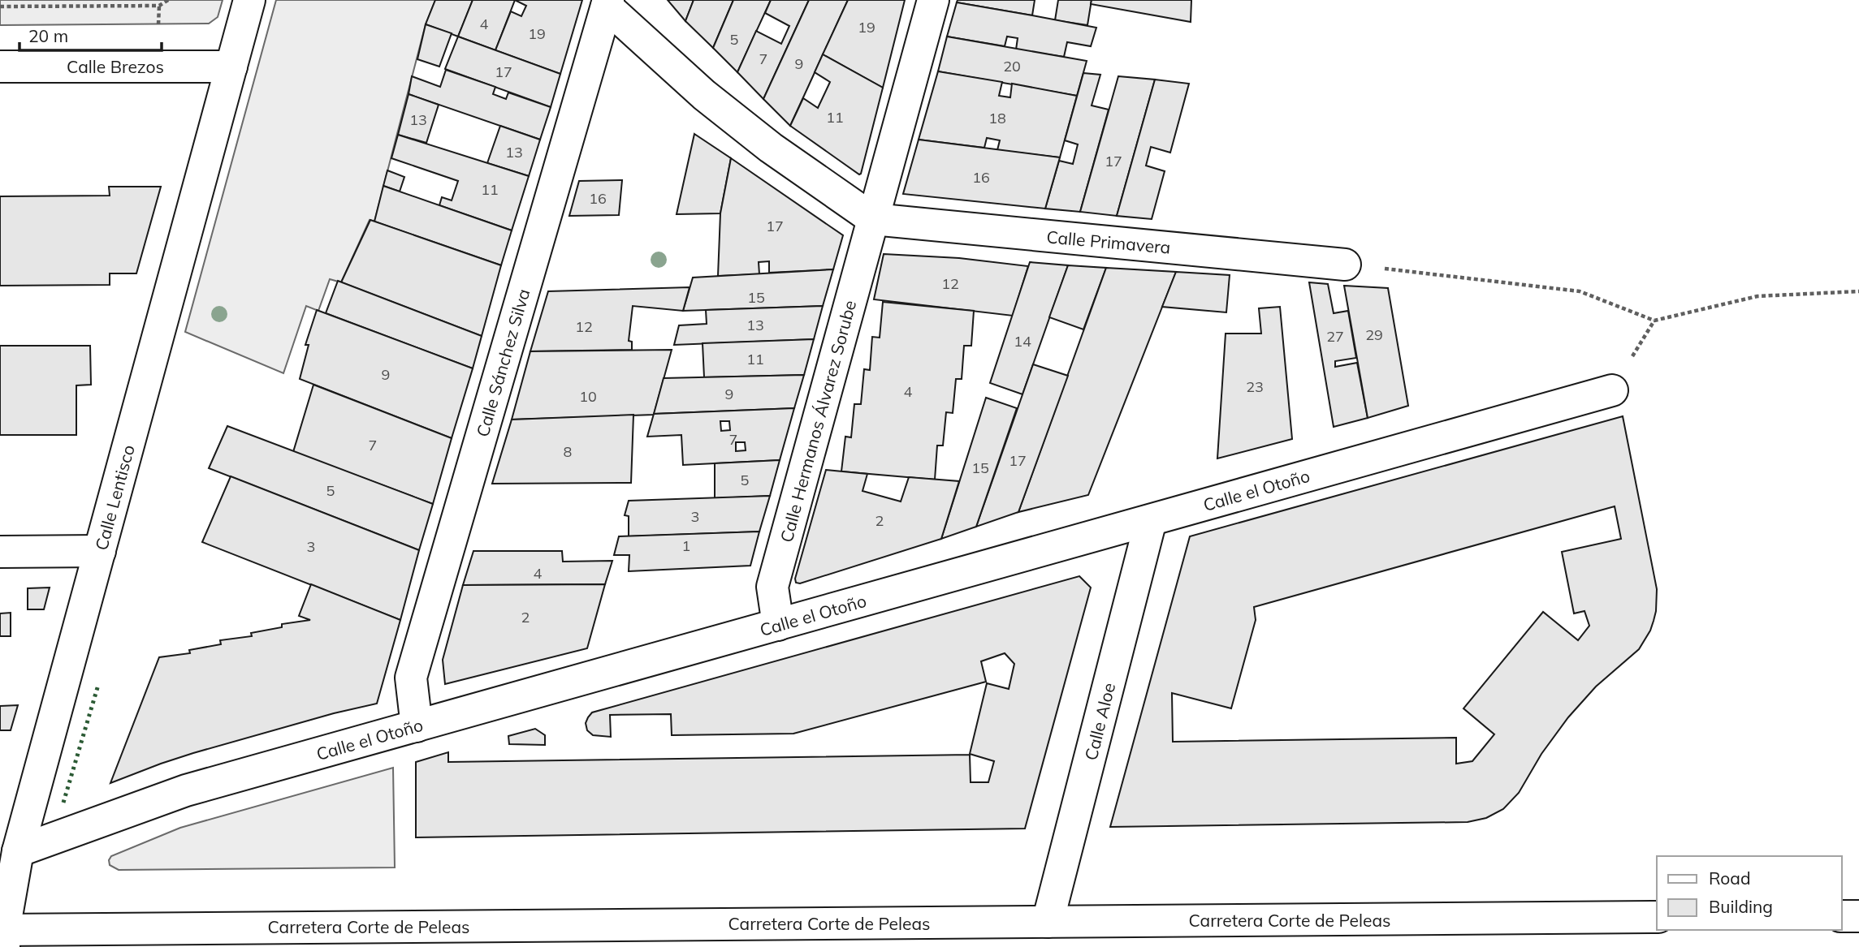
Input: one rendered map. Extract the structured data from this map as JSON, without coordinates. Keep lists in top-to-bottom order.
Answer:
{
  "streets": {
    "street": [
      "Calle Brezos",
      "Calle Primavera",
      "Calle Sánchez Silva",
      "Calle Hermanos Álvarez Sorube",
      "Calle el Otoño",
      "Calle Lentisco",
      "Calle Aloe",
      "Carretera Corte de Peleas"
    ]
  },
  "crossings": [
    ["Calle Brezos", "Calle Lentisco"],
    ["Calle Primavera", "Calle Hermanos Álvarez Sorube"],
    ["Calle Sánchez Silva", "Calle el Otoño"],
    ["Calle Hermanos Álvarez Sorube", "Calle el Otoño"],
    ["Calle el Otoño", "Calle Lentisco"],
    ["Calle el Otoño", "Calle Aloe"],
    ["Calle Lentisco", "Carretera Corte de Peleas"],
    ["Calle Aloe", "Carretera Corte de Peleas"]
  ],
  "house_numbers": [
    "4",
    "19",
    "19",
    "5",
    "7",
    "9",
    "20",
    "17",
    "11",
    "18",
    "13",
    "13",
    "17",
    "16",
    "11",
    "16",
    "17",
    "12",
    "15",
    "13",
    "12",
    "29",
    "27",
    "14",
    "11",
    "9",
    "23",
    "4",
    "9",
    "10",
    "7",
    "7",
    "8",
    "17",
    "15",
    "5",
    "5",
    "3",
    "2",
    "1",
    "3",
    "4",
    "2"
  ],
  "legend": ["Road", "Building"],
  "scale_bar": "20 m"
}
